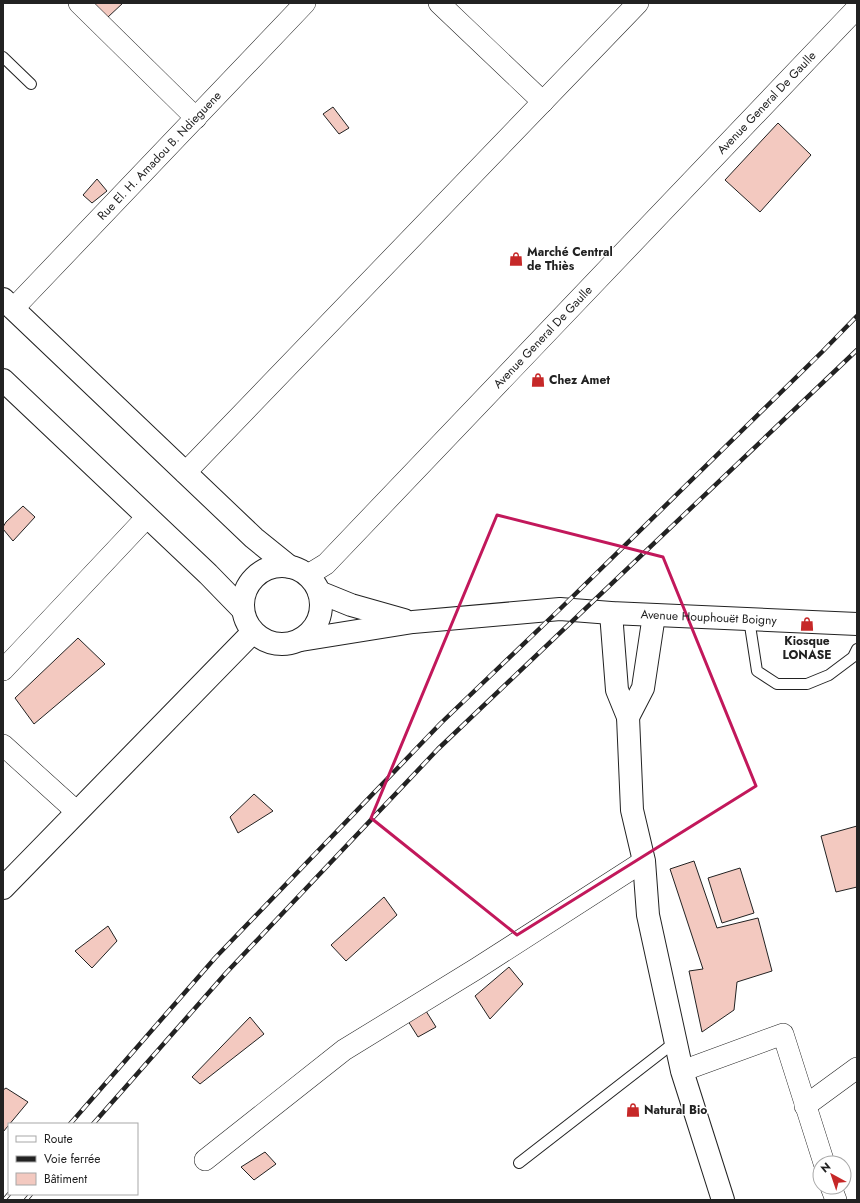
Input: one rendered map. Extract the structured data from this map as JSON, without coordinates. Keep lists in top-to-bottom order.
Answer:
{
  "streets": {
    "main road": ["Avenue Houphouët Boigny"],
    "street": ["Avenue General De Gaulle", "Rue El. H. Amadou B. Ndieguene"]
  },
  "crossings": [
    ["Avenue General De Gaulle", "Avenue Houphouët Boigny"]
  ],
  "places": {
    "shop": [
      "Marché Central de Thiès",
      "Chez Amet",
      "Kiosque LONASE",
      "Natural Bio"
    ]
  },
  "legend": ["Route", "Voie ferrée", "Bâtiment"],
  "north": "top left"
}
